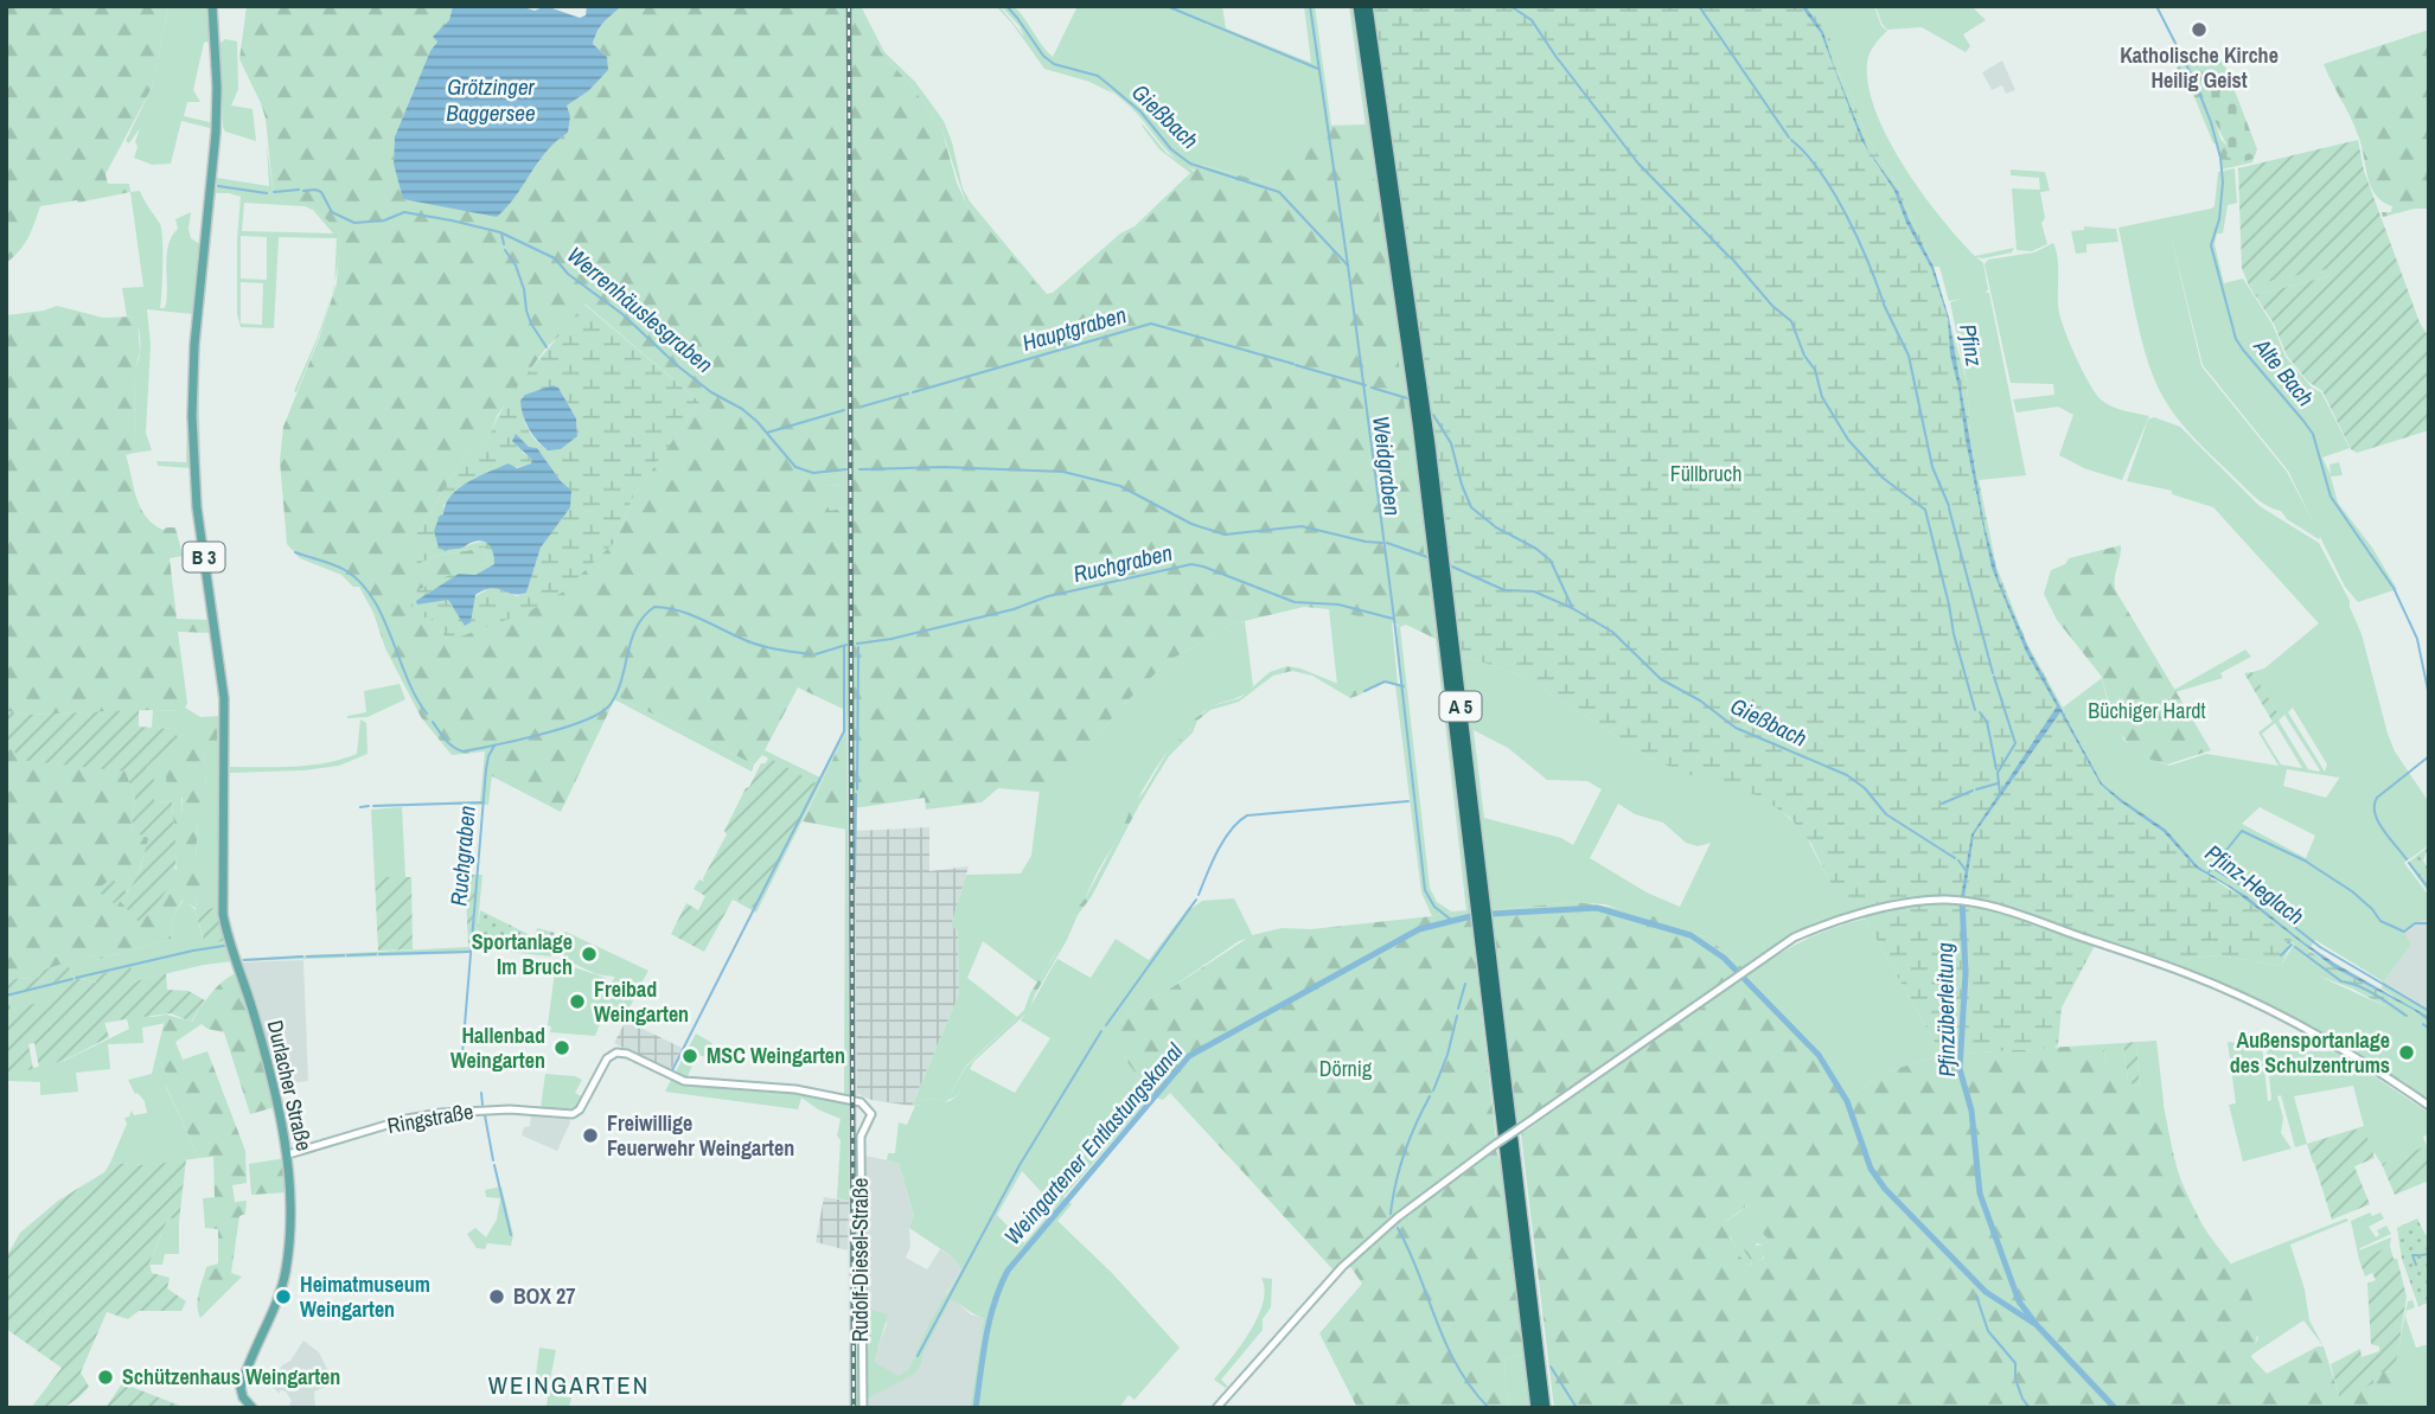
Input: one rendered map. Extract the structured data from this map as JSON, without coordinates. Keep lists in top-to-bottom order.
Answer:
{
  "streets": {
    "highway": ["A 5"],
    "main road": [
      "B 3",
      "Durlacher Straße",
      "Ringstraße",
      "Rudolf-Diesel-Straße"
    ]
  },
  "crossings": [
    ["Durlacher Straße", "Ringstraße"],
    ["Ringstraße", "Rudolf-Diesel-Straße"]
  ],
  "districts": ["WEINGARTEN"],
  "water": [
    "Grötzinger Baggersee",
    "Gießbach",
    "Werrenhäuslesgraben",
    "Hauptgraben",
    "Pfinz",
    "Alte Bach",
    "Weidgraben",
    "Ruchgraben",
    "Pfinz-Heglach",
    "Pfinzüberleitung",
    "Weingartener Entlastungskanal"
  ],
  "parks": ["Füllbruch", "Büchiger Hardt", "Dörnig"],
  "places": [
    "Katholische Kirche Heilig Geist",
    "Sportanlage Im Bruch",
    "Freibad Weingarten",
    "Hallenbad Weingarten",
    "Außensportanlage des Schulzentrums",
    "MSC Weingarten",
    "Freiwillige Feuerwehr Weingarten",
    "Heimatmuseum Weingarten",
    "BOX 27",
    "Schützenhaus Weingarten"
  ]
}
